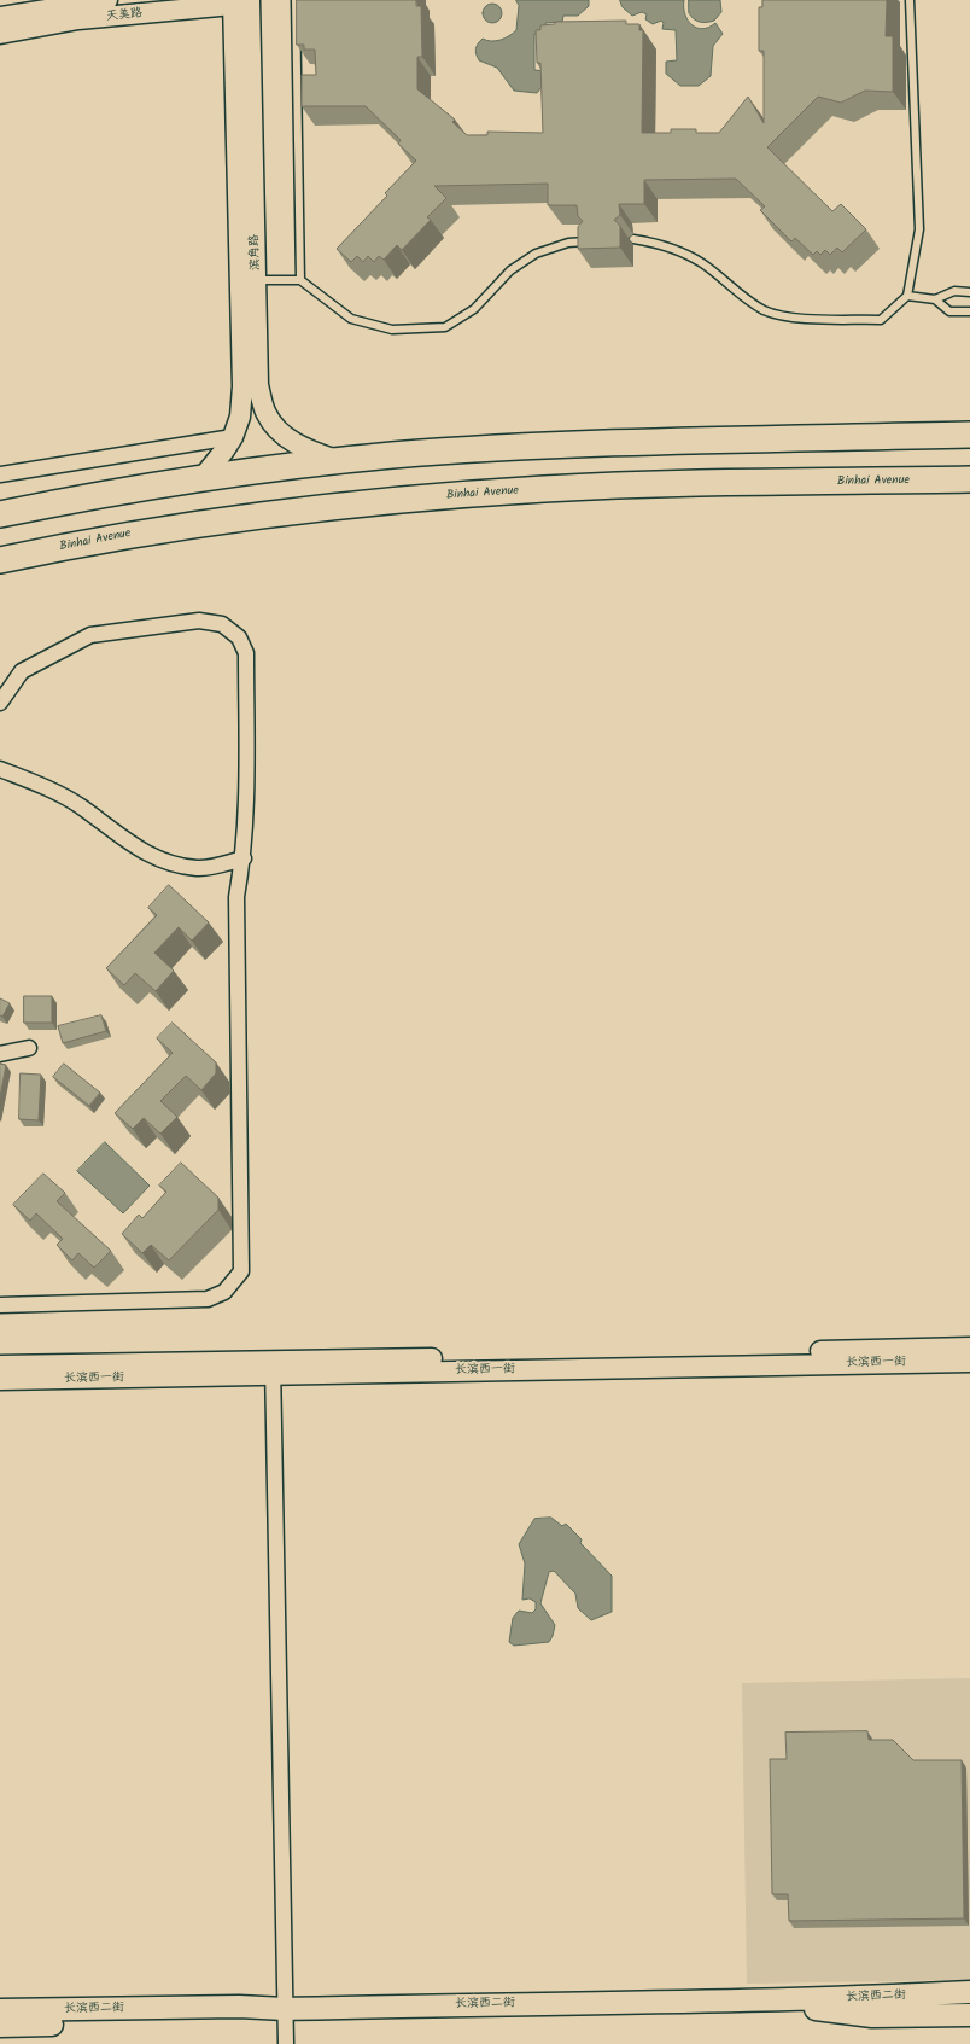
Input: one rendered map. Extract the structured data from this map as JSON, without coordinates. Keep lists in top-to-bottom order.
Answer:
{
  "streets": {
    "highway": ["Binhai Avenue"],
    "main road": ["长滨西二街"],
    "street": ["天美路", "滨角路", "长滨西一街"]
  },
  "crossings": [
    ["天美路", "滨角路"]
  ]
}
